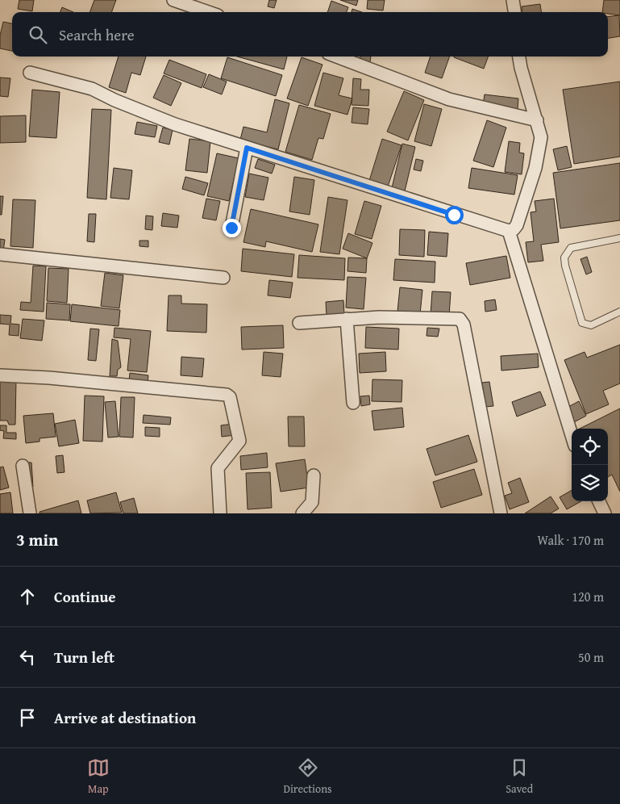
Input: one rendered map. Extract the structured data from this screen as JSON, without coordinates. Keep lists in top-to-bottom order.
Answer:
{
  "page": {
    "search": "Search here",
    "heading": ["3 min", "Walk · 170 m"],
    "list": [
      ["Continue", "120 m"],
      ["Turn left", "50 m"],
      "Arrive at destination"
    ],
    "nav": ["Map", "Directions", "Saved"]
  }
}
